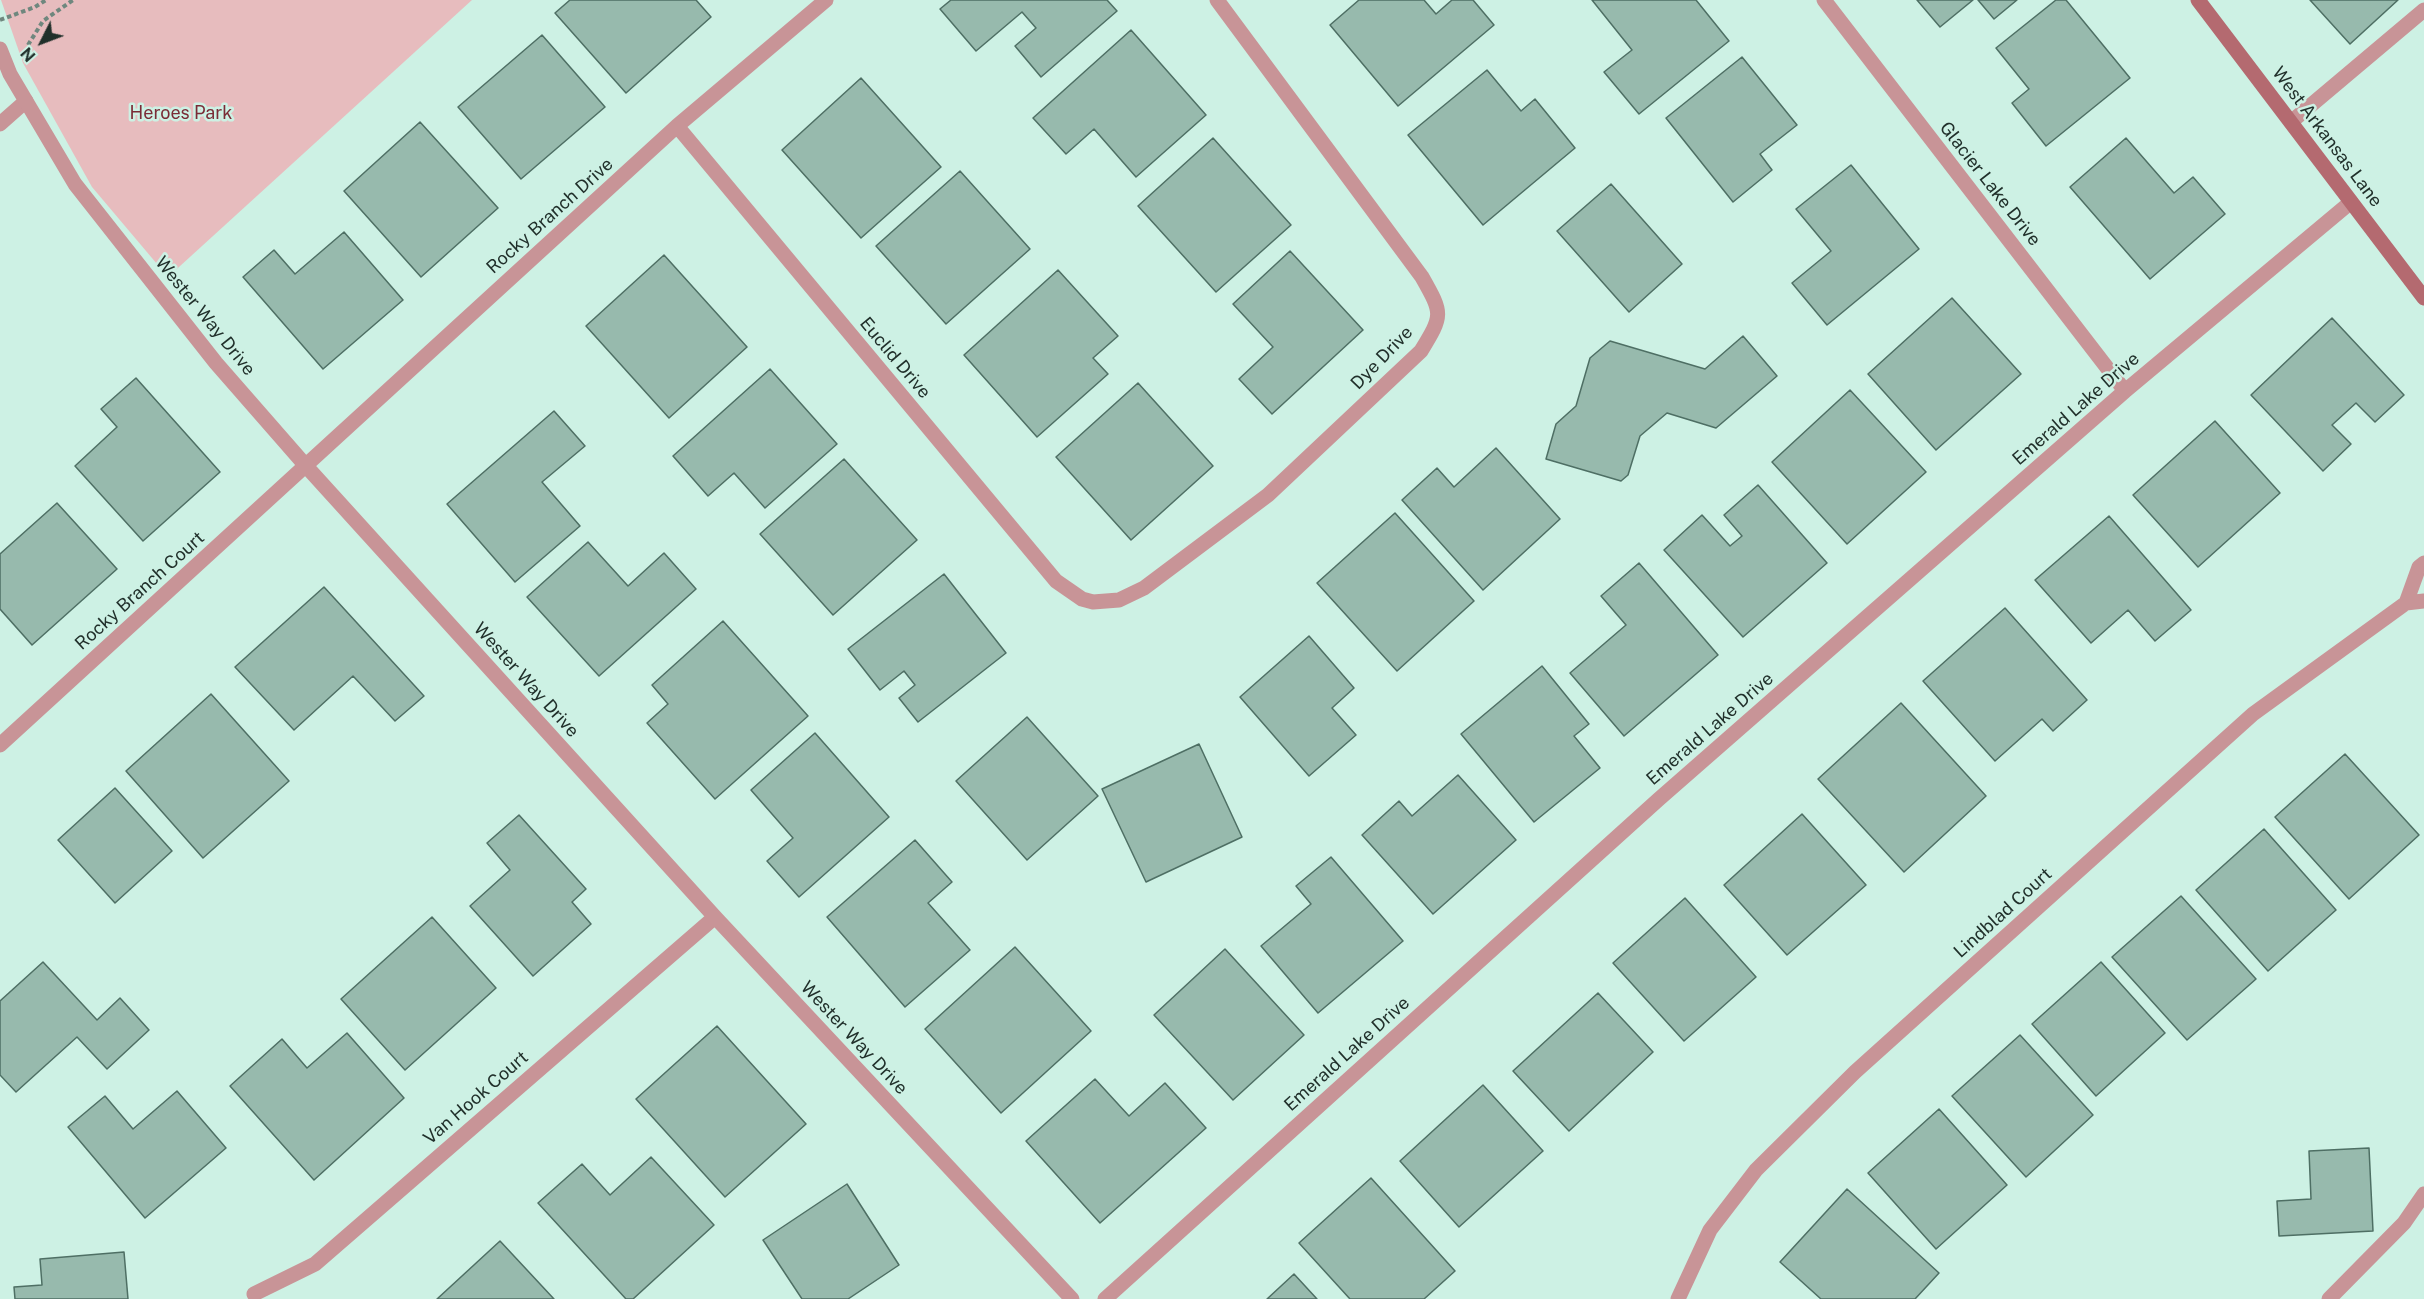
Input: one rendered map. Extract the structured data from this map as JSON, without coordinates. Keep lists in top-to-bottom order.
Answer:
{
  "streets": {
    "main road": ["West Arkansas Lane"],
    "street": [
      "Glacier Lake Drive",
      "Rocky Branch Drive",
      "Wester Way Drive",
      "Euclid Drive",
      "Dye Drive",
      "Emerald Lake Drive",
      "Rocky Branch Court",
      "Lindblad Court",
      "Van Hook Court"
    ]
  },
  "crossings": [
    ["West Arkansas Lane", "Emerald Lake Drive"],
    ["Glacier Lake Drive", "Emerald Lake Drive"],
    ["Rocky Branch Drive", "Wester Way Drive"],
    ["Rocky Branch Drive", "Euclid Drive"],
    ["Rocky Branch Drive", "Rocky Branch Court"],
    ["Wester Way Drive", "Rocky Branch Court"],
    ["Wester Way Drive", "Van Hook Court"],
    ["Euclid Drive", "Dye Drive"]
  ],
  "parks": ["Heroes Park"],
  "north": "bottom left"
}
